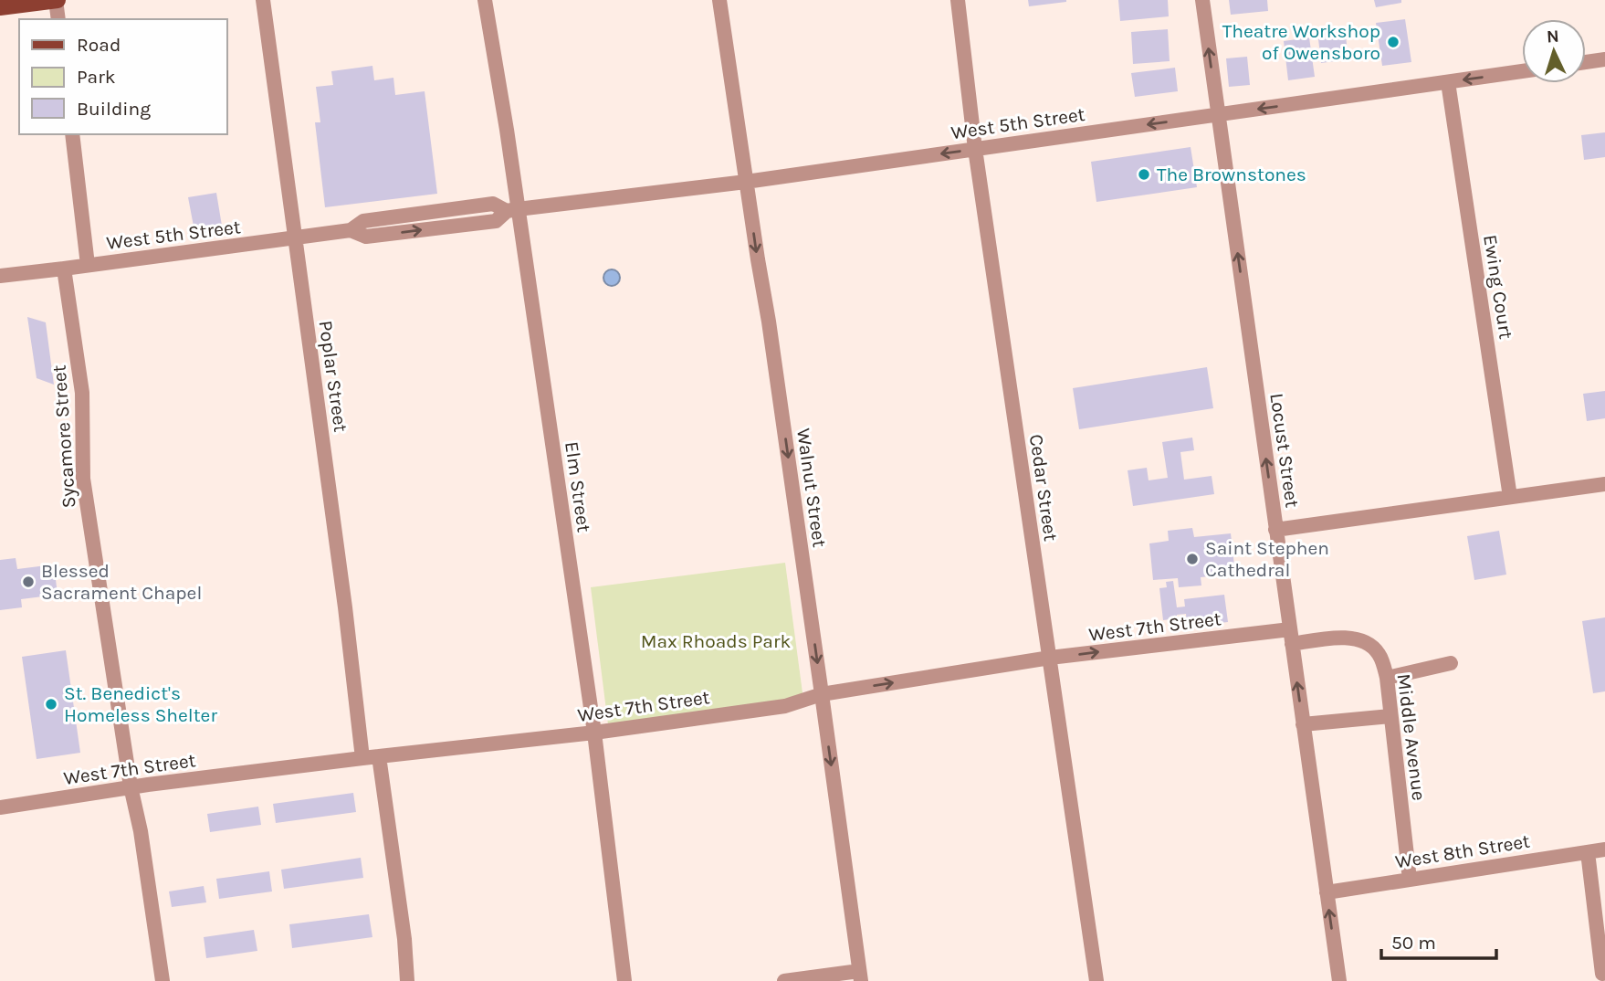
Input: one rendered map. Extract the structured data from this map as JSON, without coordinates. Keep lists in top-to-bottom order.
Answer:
{
  "streets": {
    "street": [
      "West 5th Street",
      "Ewing Court",
      "Poplar Street",
      "Sycamore Street",
      "Locust Street",
      "Elm Street",
      "Walnut Street",
      "Cedar Street",
      "West 7th Street",
      "Middle Avenue",
      "West 8th Street"
    ]
  },
  "crossings": [
    ["West 5th Street", "Ewing Court"],
    ["West 5th Street", "Poplar Street"],
    ["West 5th Street", "Sycamore Street"],
    ["West 5th Street", "Locust Street"],
    ["West 5th Street", "Elm Street"],
    ["West 5th Street", "Walnut Street"],
    ["West 5th Street", "Cedar Street"],
    ["Poplar Street", "West 7th Street"],
    ["Sycamore Street", "West 7th Street"],
    ["Locust Street", "West 7th Street"],
    ["Locust Street", "Middle Avenue"],
    ["Locust Street", "West 8th Street"],
    ["Elm Street", "West 7th Street"],
    ["Walnut Street", "West 7th Street"],
    ["Cedar Street", "West 7th Street"],
    ["West 7th Street", "Middle Avenue"],
    ["Middle Avenue", "West 8th Street"]
  ],
  "one_way": [
    "West 5th Street",
    "Locust Street",
    "Walnut Street",
    "West 7th Street"
  ],
  "parks": ["Max Rhoads Park"],
  "places": [
    "Theatre Workshop of Owensboro",
    "The Brownstones",
    "Saint Stephen Cathedral",
    "Blessed Sacrament Chapel",
    "St. Benedict's Homeless Shelter"
  ],
  "legend": ["Road", "Park", "Building"],
  "scale_bar": "50 m",
  "north": "top"
}
